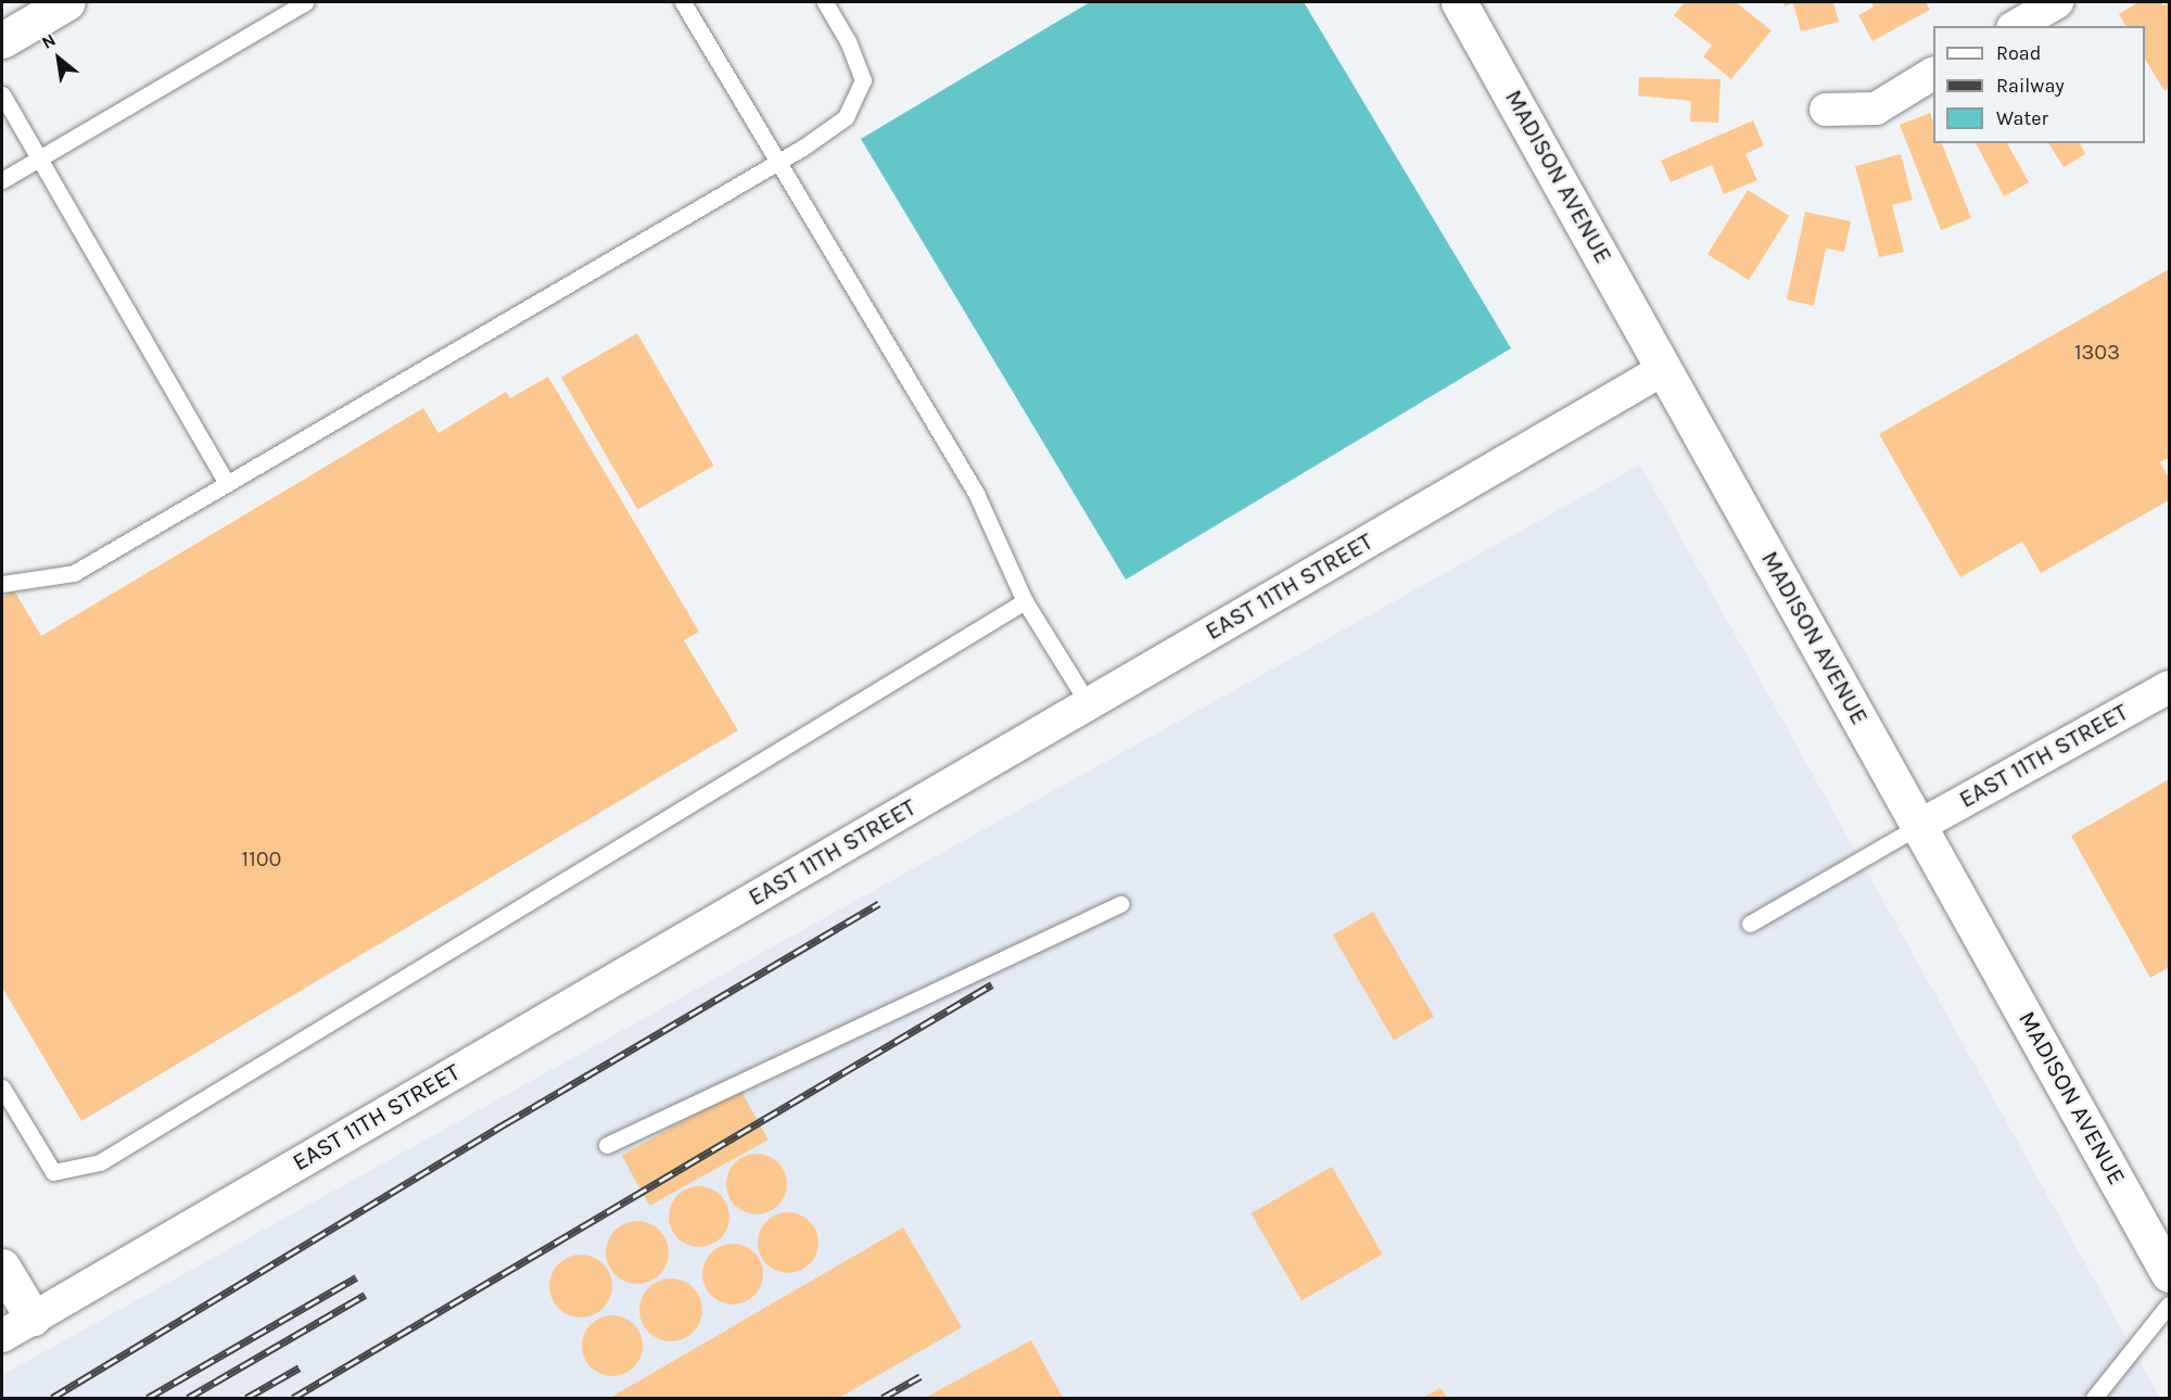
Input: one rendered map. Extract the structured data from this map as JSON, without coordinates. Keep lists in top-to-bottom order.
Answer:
{
  "streets": {
    "main road": ["MADISON AVENUE"],
    "street": ["EAST 11TH STREET"]
  },
  "crossings": [
    ["MADISON AVENUE", "EAST 11TH STREET"]
  ],
  "house_numbers": ["1303", "1100"],
  "legend": ["Road", "Railway", "Water"],
  "north": "top left"
}
